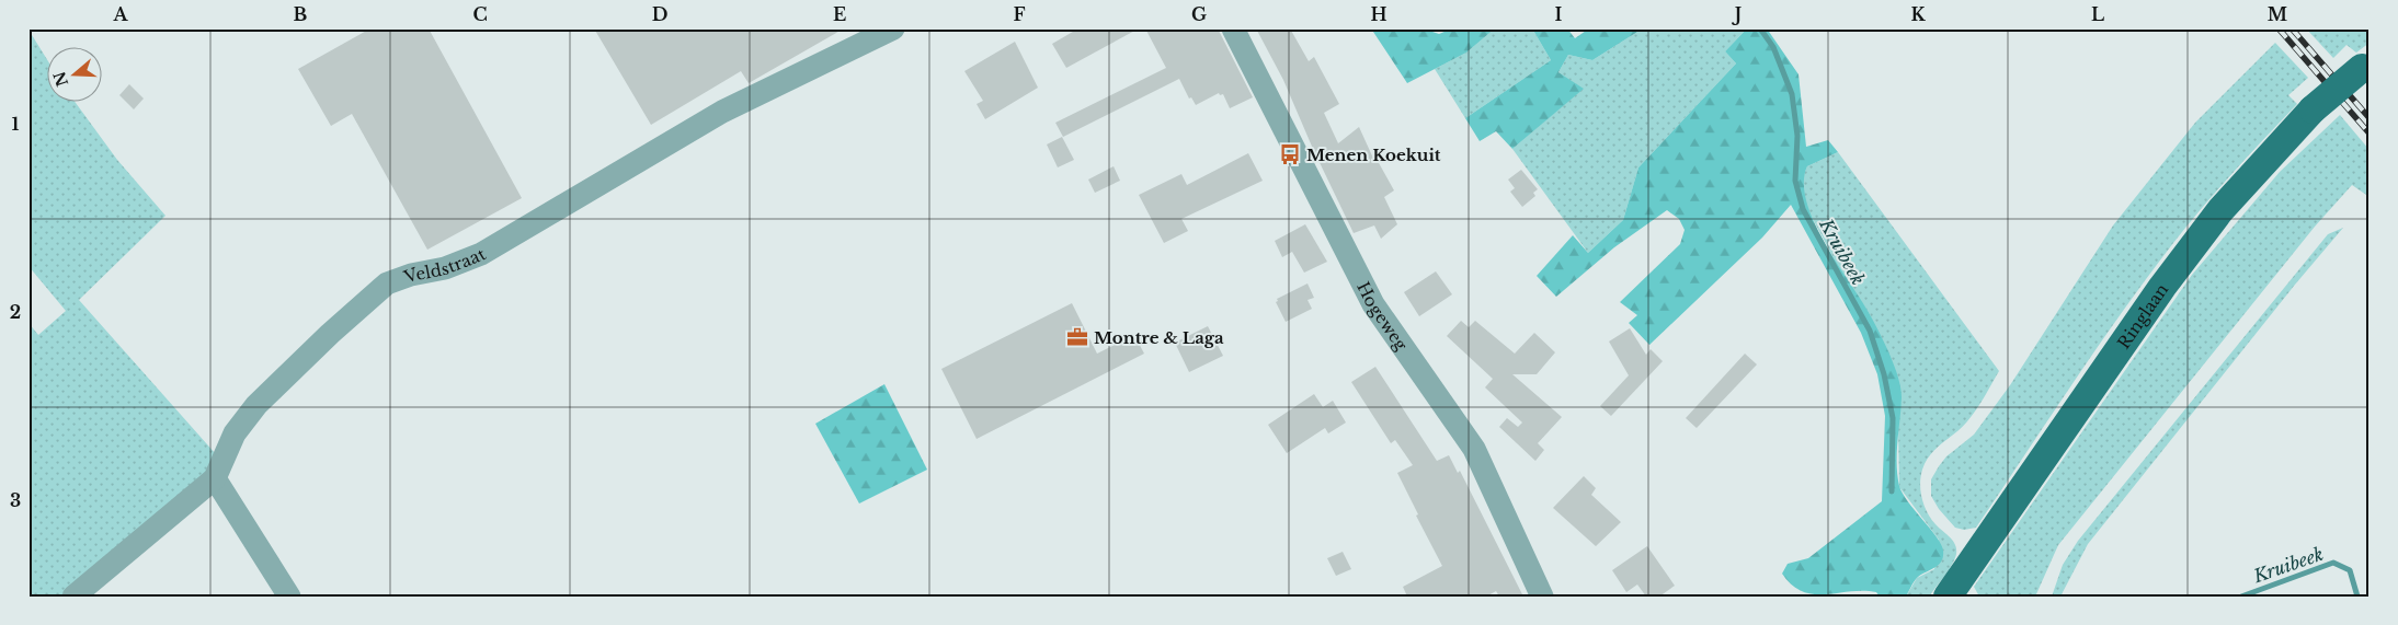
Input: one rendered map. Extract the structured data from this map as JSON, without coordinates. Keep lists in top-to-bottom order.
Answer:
{
  "streets": {
    "main road": ["Ringlaan"],
    "street": ["Veldstraat", "Hogeweg"]
  },
  "water": ["Kruibeek"],
  "places": {
    "bus stop": ["Menen Koekuit"],
    "office": ["Montre & Laga"]
  },
  "north": "left",
  "grid": {
    "columns": [
      "A",
      "B",
      "C",
      "D",
      "E",
      "F",
      "G",
      "H",
      "I",
      "J",
      "K",
      "L",
      "M"
    ],
    "rows": ["1", "2", "3"]
  }
}
